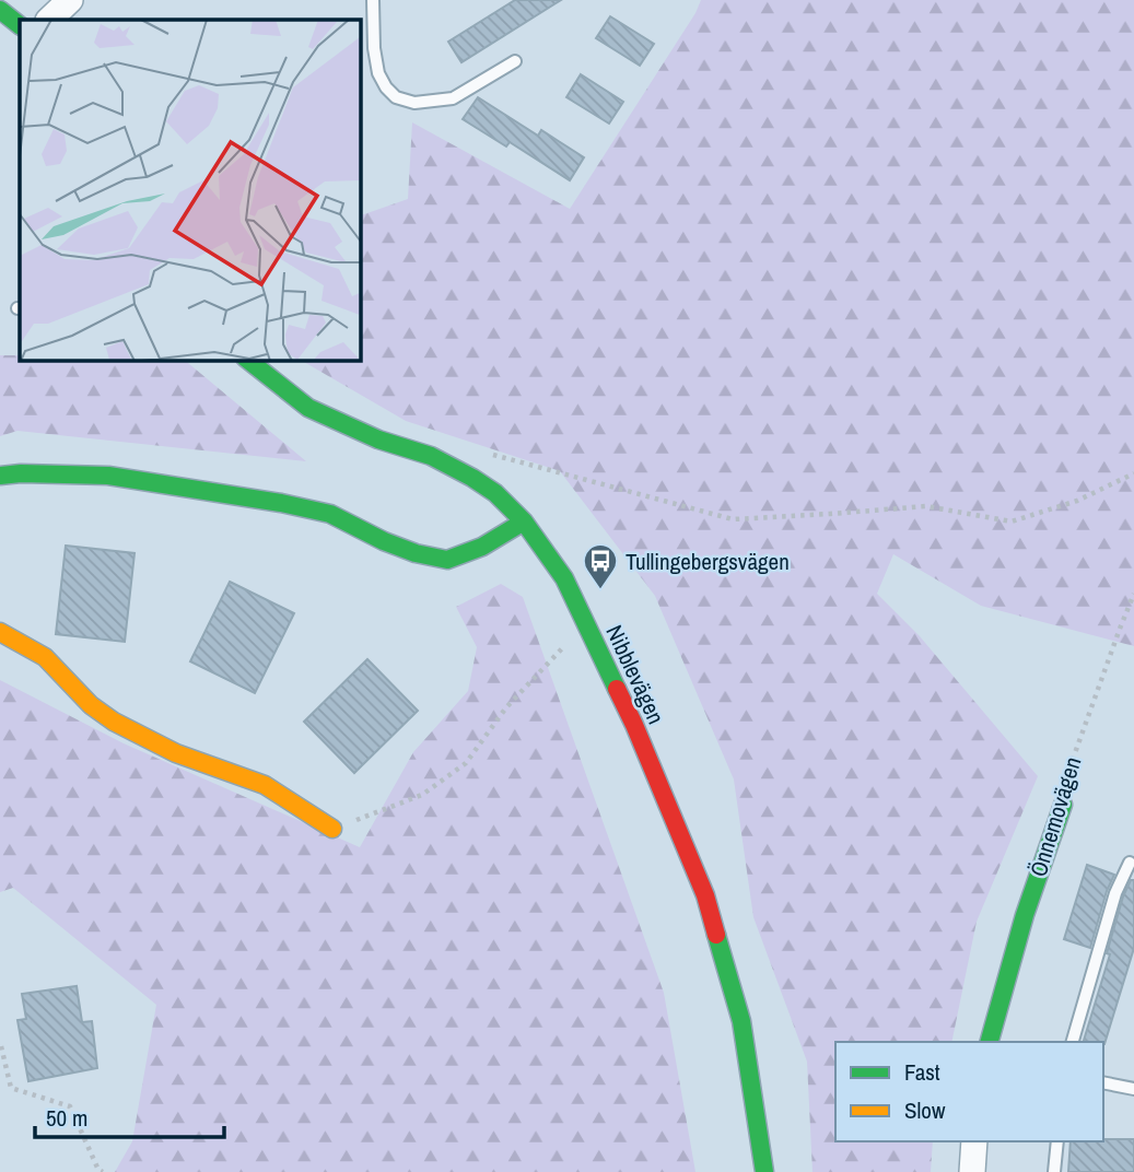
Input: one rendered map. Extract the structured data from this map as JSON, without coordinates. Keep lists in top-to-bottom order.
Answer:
{
  "streets": {
    "street": ["Nibblevägen", "Önnemovägen"]
  },
  "places": {
    "bus stop": ["Tullingebergsvägen"]
  },
  "legend": ["Fast", "Slow"],
  "scale_bar": "50 m"
}
